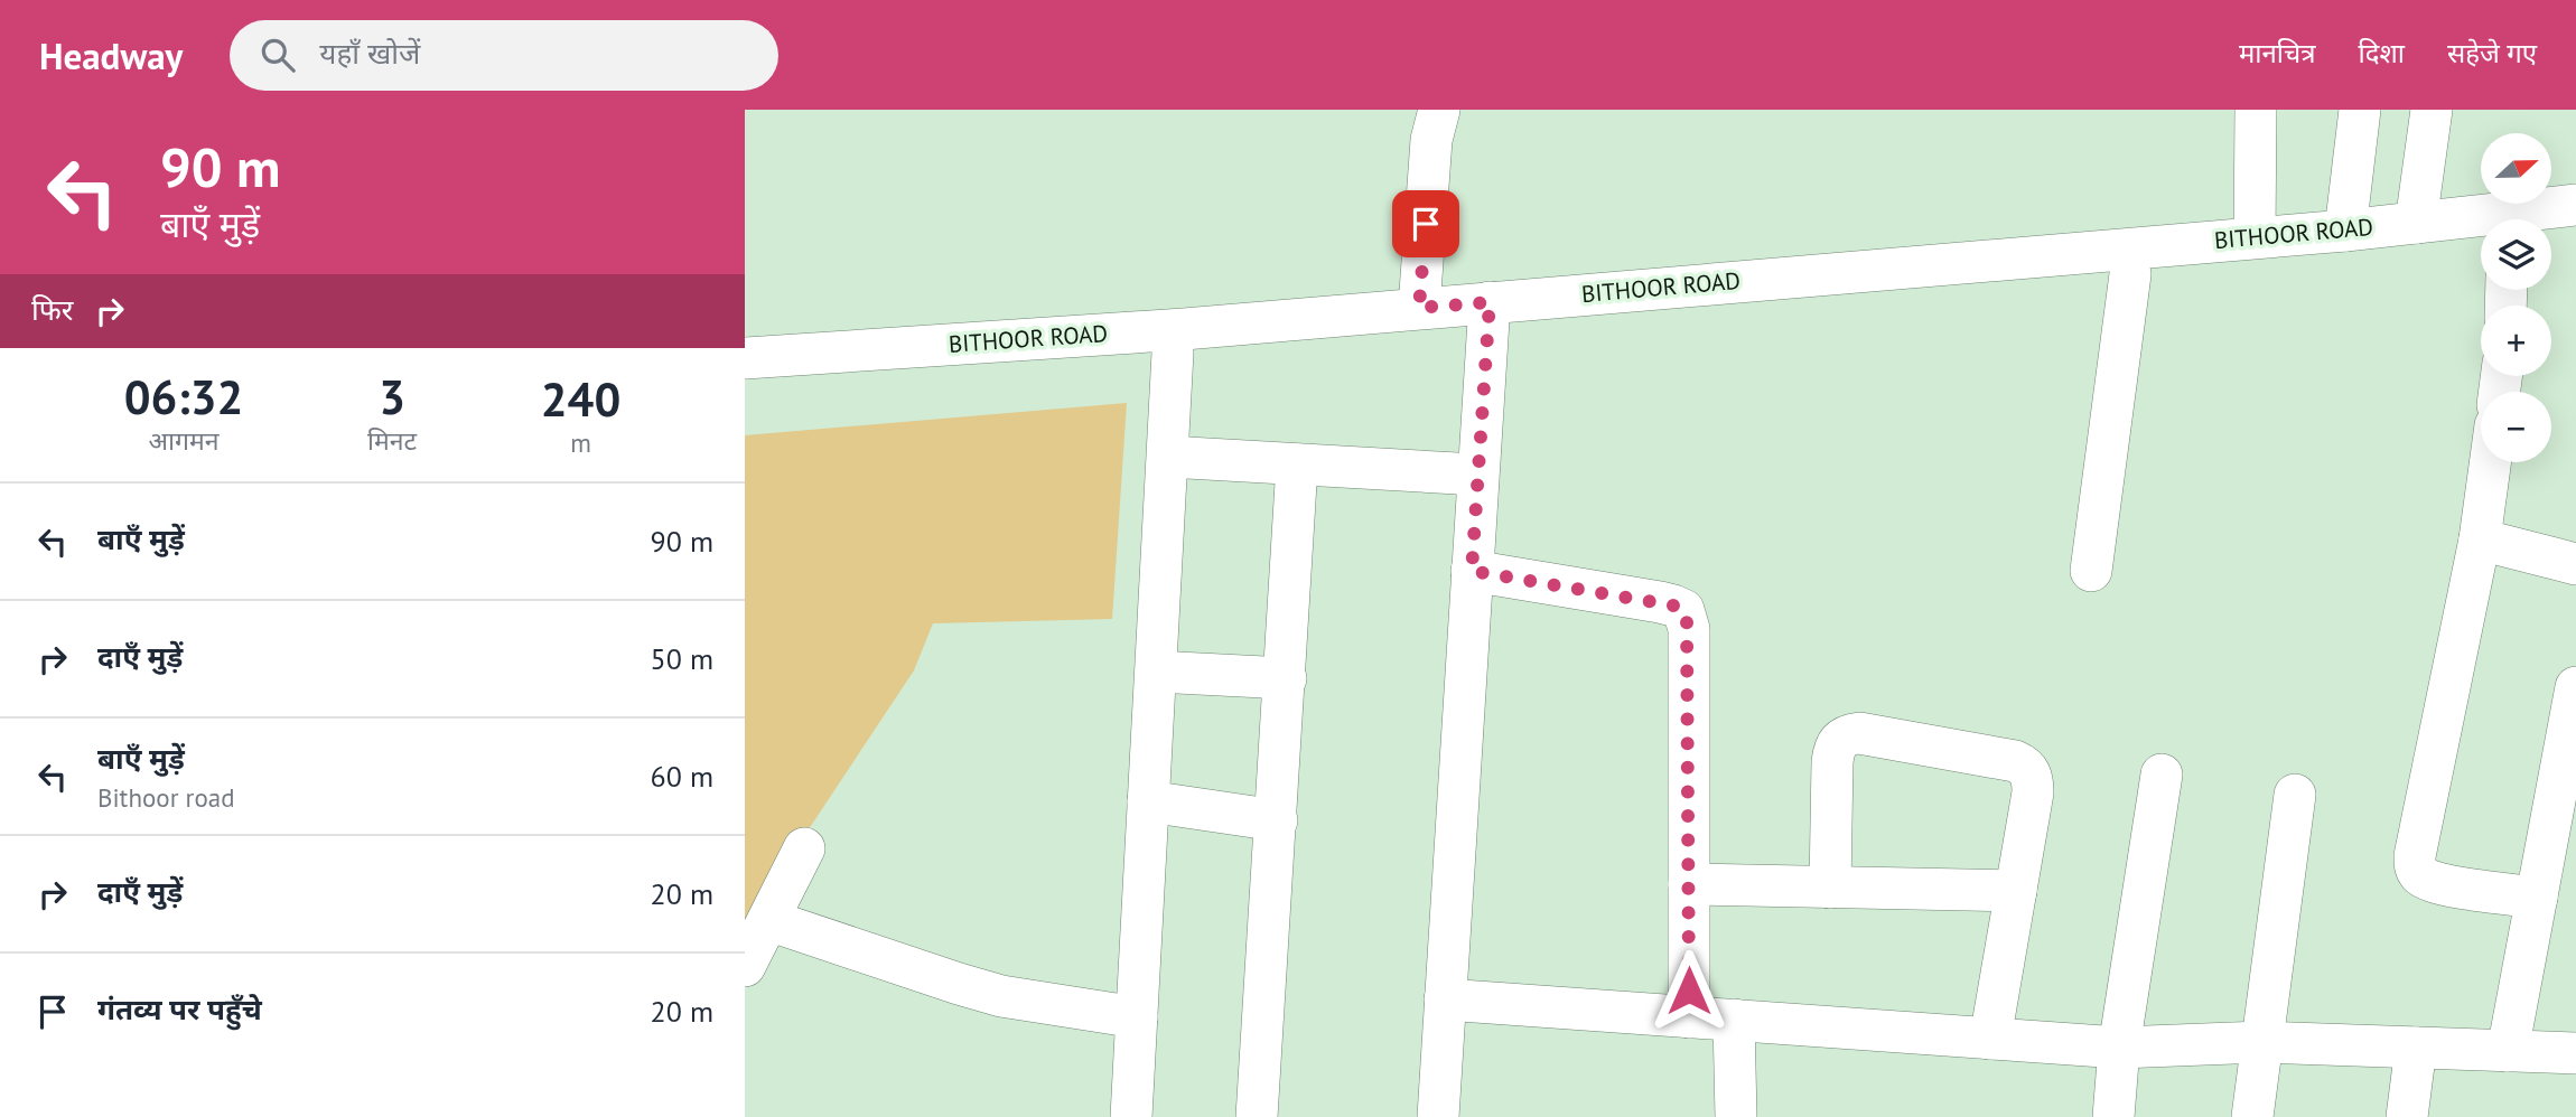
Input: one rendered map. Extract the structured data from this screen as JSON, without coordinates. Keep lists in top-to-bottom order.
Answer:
{
  "streets": {
    "street": ["BITHOOR ROAD"]
  },
  "north": "right",
  "page": {
    "header": "Headway",
    "search": "यहाँ खोजें",
    "nav": ["मानचित्र", "दिशा", "सहेजे गए"],
    "turn": ["90 m", "बाएँ मुड़ें"],
    "map_buttons": ["+", "−"],
    "then": "फिर",
    "eta": [
      "06:32",
      "आगमन",
      "3",
      "मिनट",
      "240",
      "m"
    ],
    "list": [
      {
        "name": "बाएँ मुड़ें",
        "value": "90 m"
      },
      {
        "name": "दाएँ मुड़ें",
        "value": "50 m"
      },
      {
        "name": "बाएँ मुड़ें",
        "note": "Bithoor road",
        "value": "60 m"
      },
      {
        "name": "दाएँ मुड़ें",
        "value": "20 m"
      },
      {
        "name": "गंतव्य पर पहुँचे",
        "value": "20 m"
      }
    ]
  }
}
